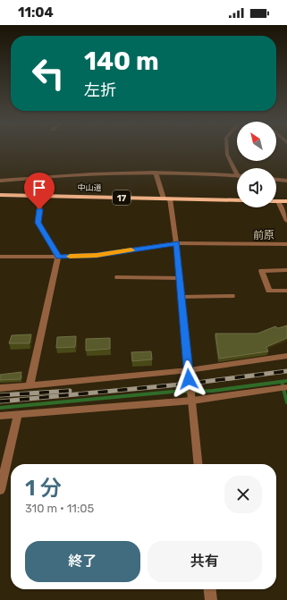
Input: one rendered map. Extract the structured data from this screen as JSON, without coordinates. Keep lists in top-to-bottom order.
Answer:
{
  "streets": {
    "highway": ["中山道", "17"]
  },
  "districts": ["前原"],
  "north": "top left",
  "page": {
    "status": "11:04",
    "turn": ["140 m", "左折"],
    "heading": ["1 分", "310 m · 11:05"],
    "buttons": ["終了", "共有"]
  }
}
